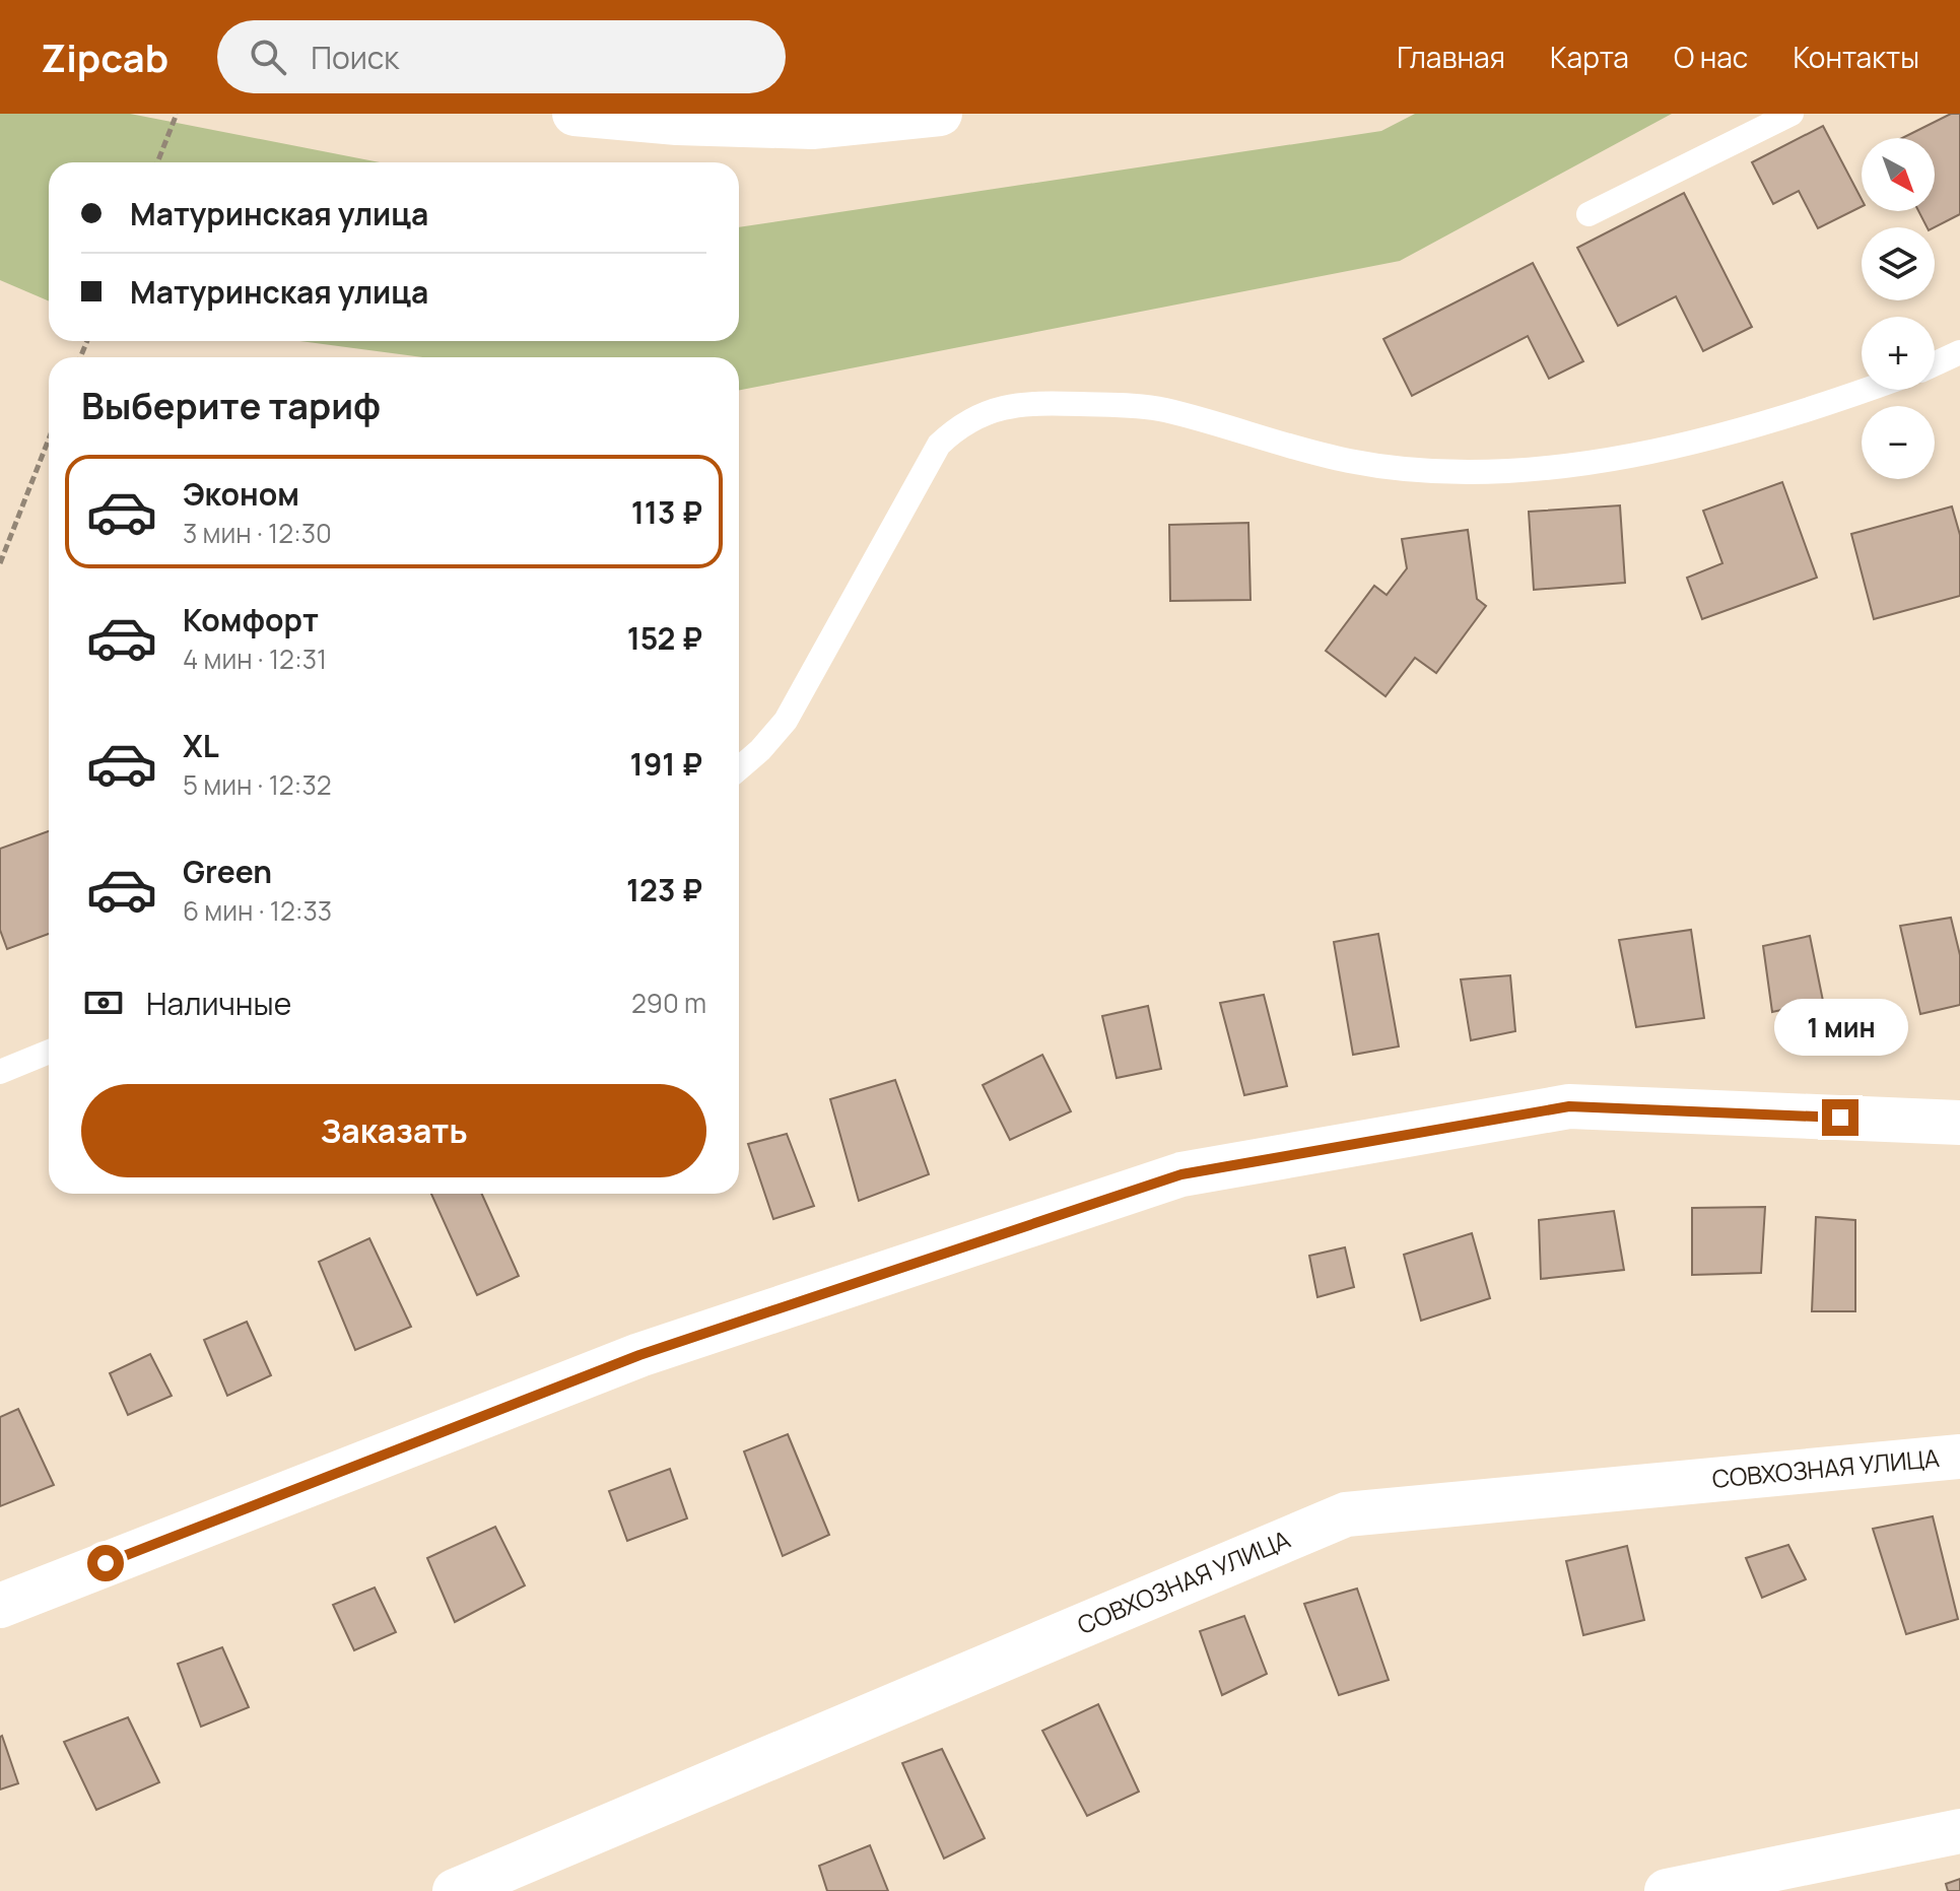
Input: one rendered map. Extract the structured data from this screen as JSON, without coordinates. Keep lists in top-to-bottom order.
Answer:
{
  "streets": {
    "street": ["СОВХОЗНАЯ УЛИЦА"]
  },
  "north": "bottom right",
  "page": {
    "header": "Zipcab",
    "search": "Поиск",
    "nav": [
      "Главная",
      "Карта",
      "О нас",
      "Контакты"
    ],
    "map_buttons": ["+", "−"],
    "banner": ["Матуринская улица", "Матуринская улица"],
    "heading": "Выберите тариф",
    "list": [
      {
        "name": "Эконом",
        "note": "3 мин · 12:30",
        "value": "113 ₽"
      },
      {
        "name": "Комфорт",
        "note": "4 мин · 12:31",
        "value": "152 ₽"
      },
      {
        "name": "XL",
        "note": "5 мин · 12:32",
        "value": "191 ₽"
      },
      {
        "name": "Green",
        "note": "6 мин · 12:33",
        "value": "123 ₽"
      }
    ],
    "pay": ["Наличные", "290 m"],
    "bubble": "1 мин",
    "buttons": "Заказать"
  }
}
